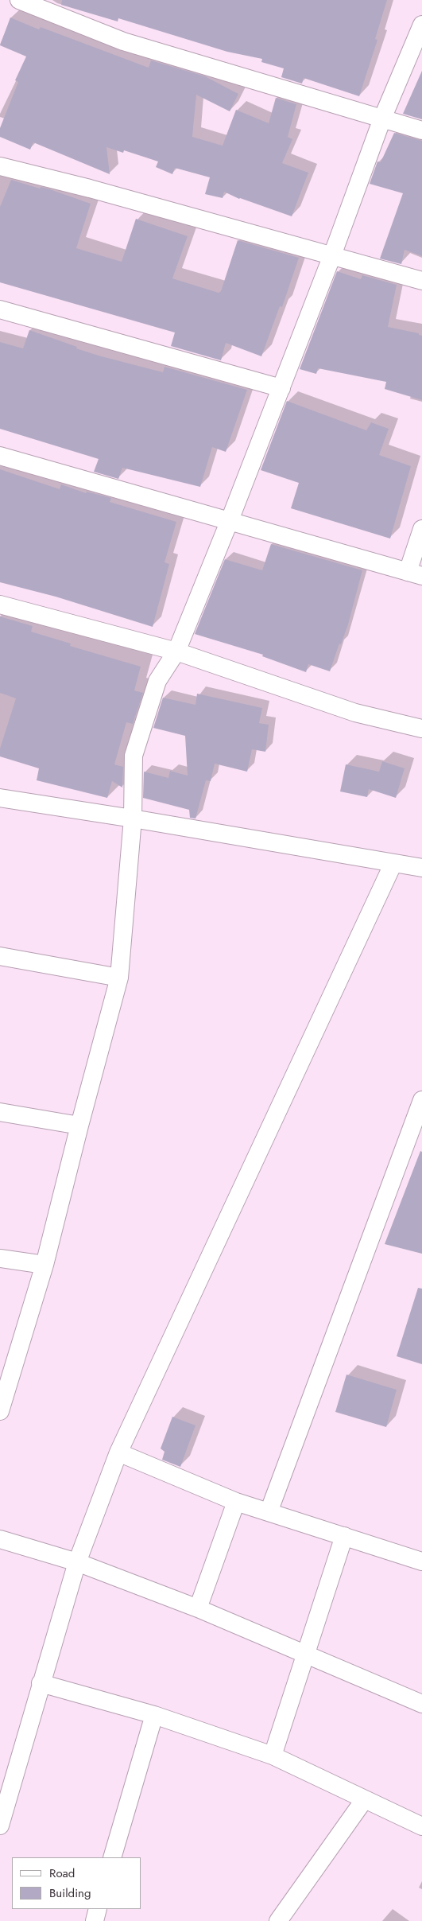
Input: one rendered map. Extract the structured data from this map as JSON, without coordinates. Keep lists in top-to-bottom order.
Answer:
{
  "legend": ["Road", "Building"]
}
